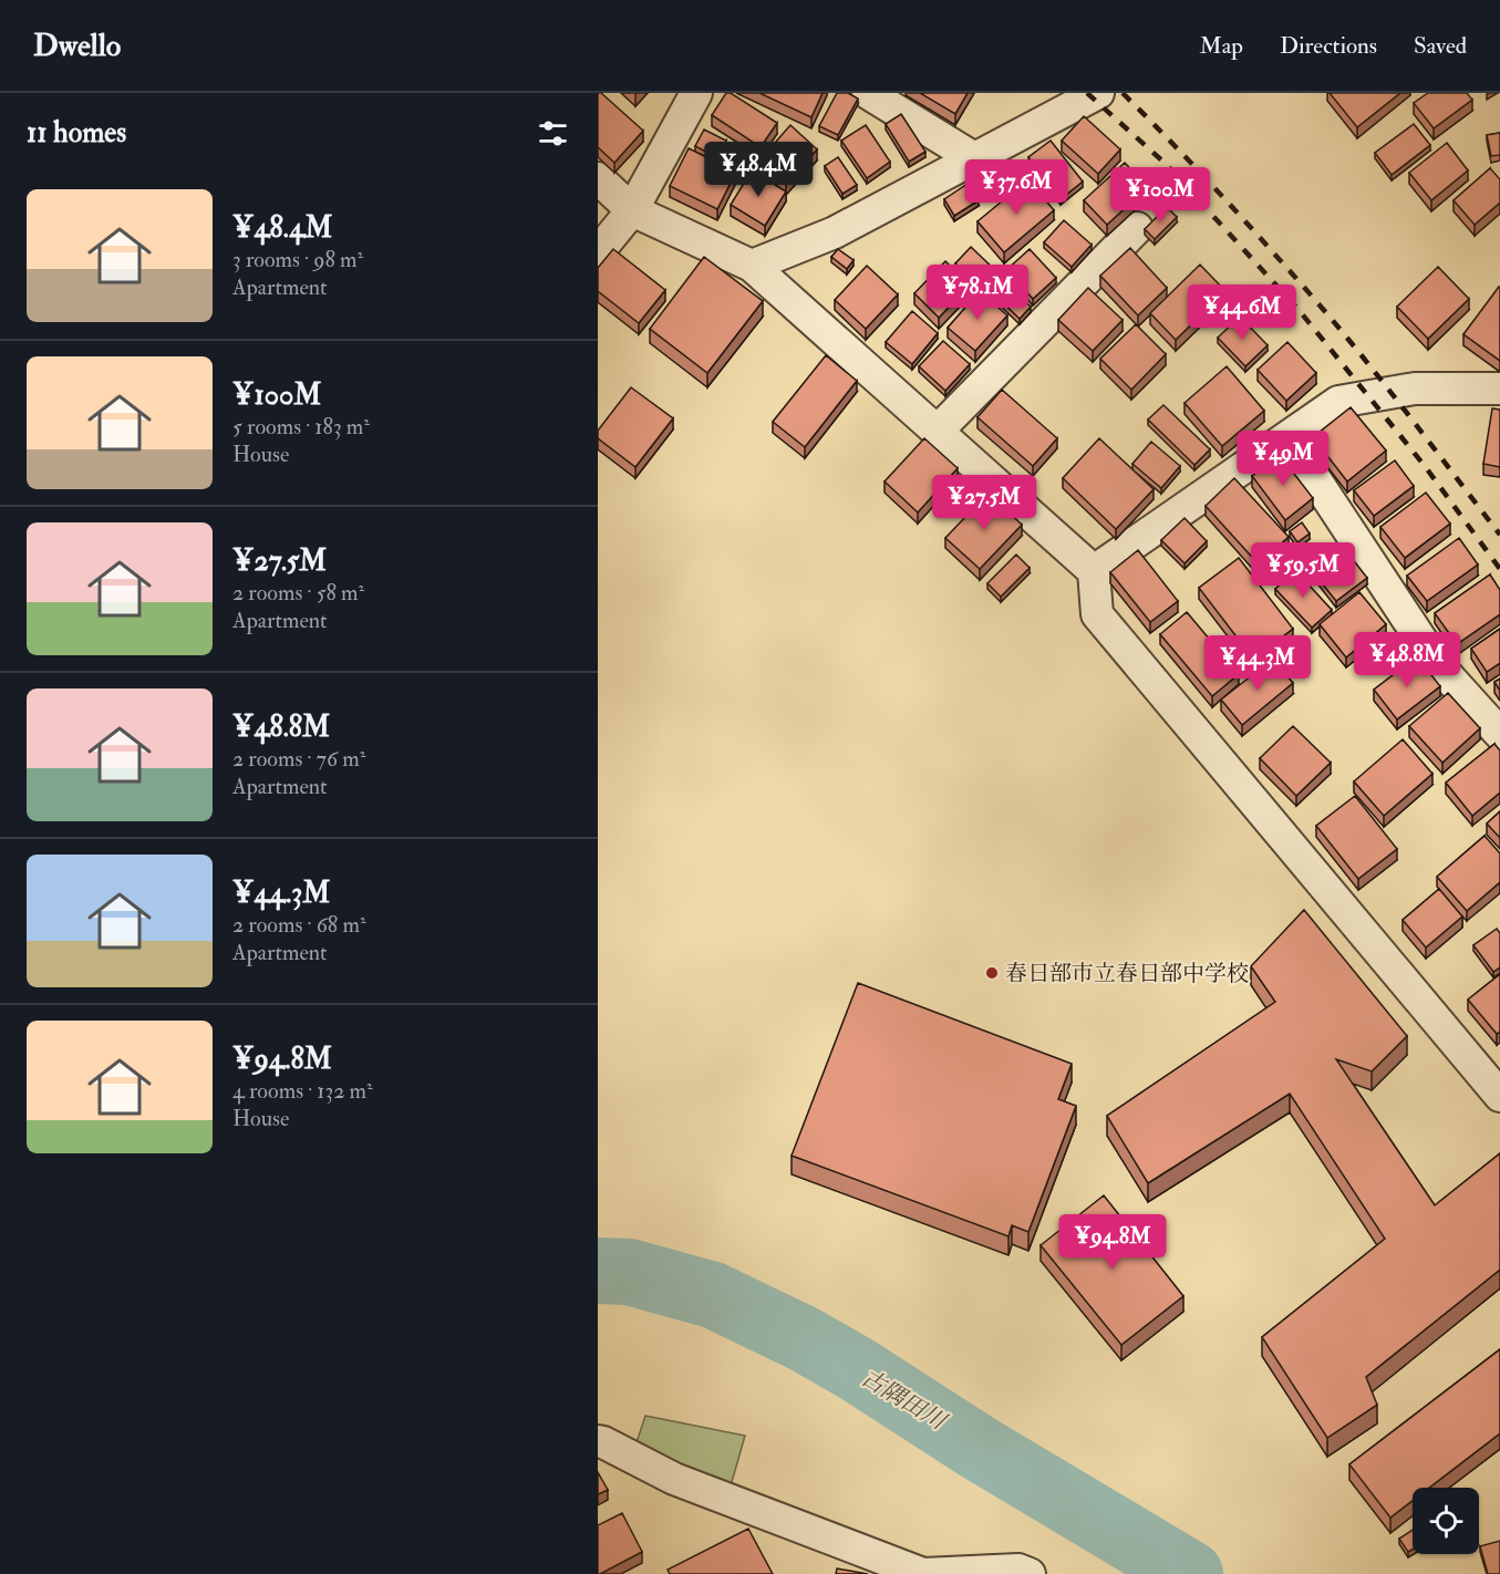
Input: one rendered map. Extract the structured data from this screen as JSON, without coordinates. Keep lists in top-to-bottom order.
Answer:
{
  "water": ["古隅田川"],
  "places": ["春日部市立春日部中学校"],
  "page": {
    "header": "Dwello",
    "nav": ["Map", "Directions", "Saved"],
    "heading": "11 homes",
    "price": [
      "¥48.4M",
      "¥37.6M",
      "¥100M",
      "¥78.1M",
      "¥44.6M",
      "¥49M",
      "¥27.5M",
      "¥59.5M",
      "¥48.8M",
      "¥44.3M",
      "¥94.8M"
    ],
    "list": [
      {
        "name": "¥48.4M",
        "note": "3 rooms · 98 m² · Apartment"
      },
      {
        "name": "¥100M",
        "note": "5 rooms · 183 m² · House"
      },
      {
        "name": "¥27.5M",
        "note": "2 rooms · 58 m² · Apartment"
      },
      {
        "name": "¥48.8M",
        "note": "2 rooms · 76 m² · Apartment"
      },
      {
        "name": "¥44.3M",
        "note": "2 rooms · 68 m² · Apartment"
      },
      {
        "name": "¥94.8M",
        "note": "4 rooms · 132 m² · House"
      }
    ]
  }
}
